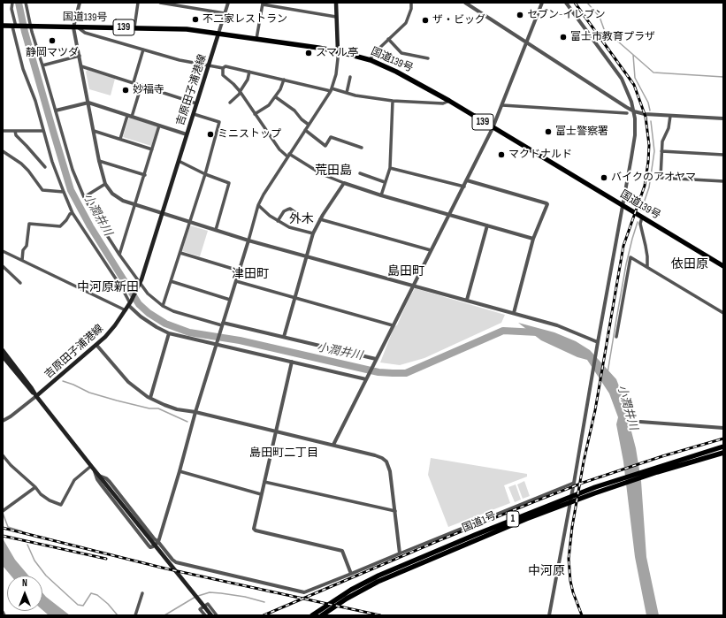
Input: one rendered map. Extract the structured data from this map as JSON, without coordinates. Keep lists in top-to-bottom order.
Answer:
{
  "streets": {
    "highway": [
      "国道139号",
      "139",
      "1",
      "国道1号"
    ],
    "main road": ["吉原田子浦港線"]
  },
  "crossings": [
    ["国道139号", "吉原田子浦港線"]
  ],
  "districts": [
    "荒田島",
    "外木",
    "依田原",
    "島田町",
    "津田町",
    "中河原新田",
    "島田町二丁目",
    "中河原"
  ],
  "water": ["小潤井川"],
  "places": [
    "セブン-イレブン",
    "不二家レストラン",
    "ザ・ビッグ",
    "富士市教育プラザ",
    "静岡マツダ",
    "スマル亭",
    "妙福寺",
    "富士警察署",
    "ミニストップ",
    "マクドナルド",
    "バイクのアオヤマ"
  ],
  "north": "top"
}
